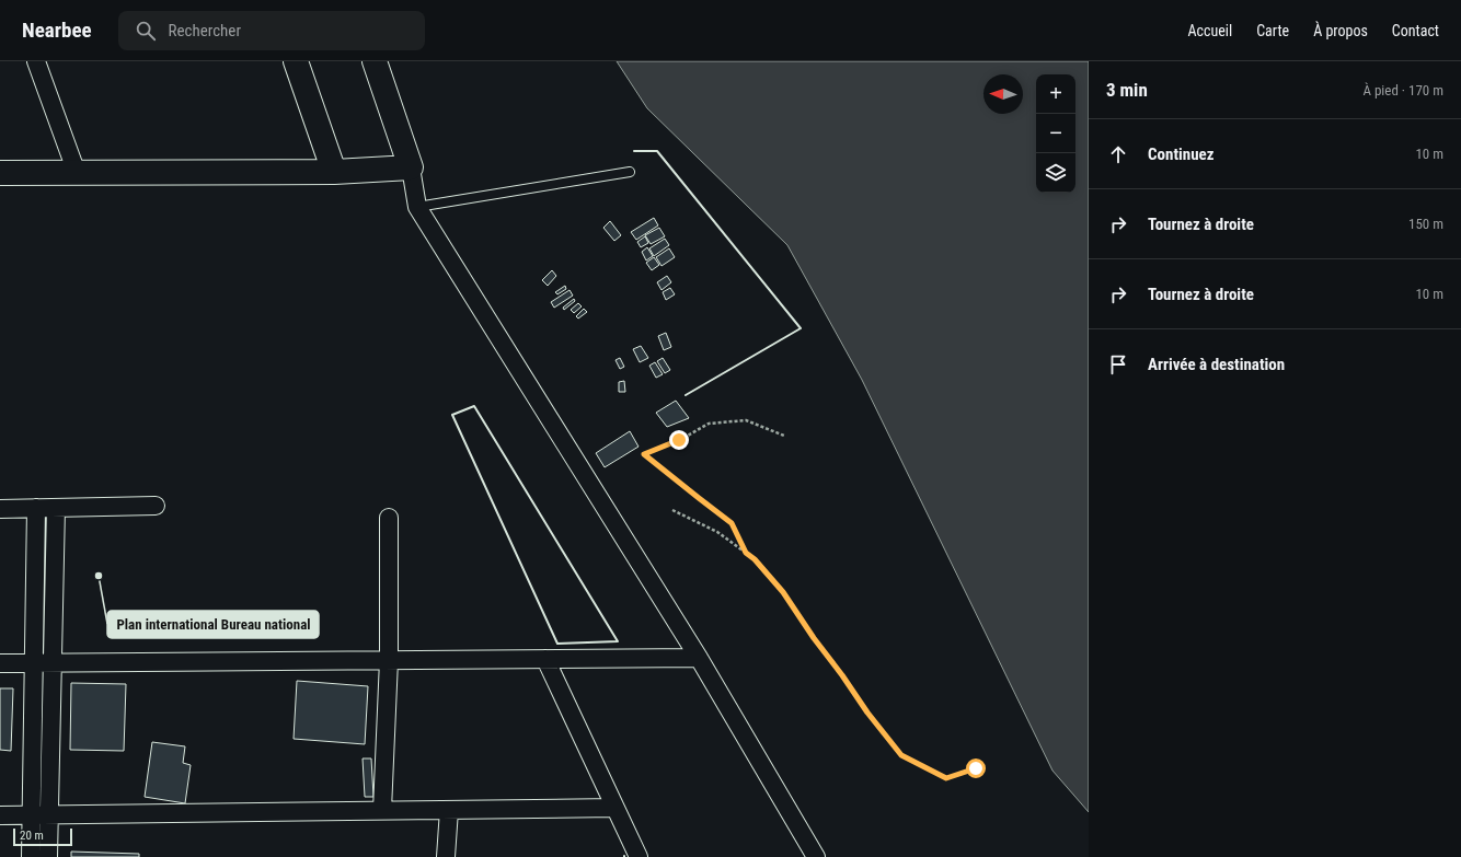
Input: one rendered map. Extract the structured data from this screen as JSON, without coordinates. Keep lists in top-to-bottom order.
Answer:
{
  "places": ["Plan international Bureau national"],
  "scale_bar": "20 m",
  "north": "left",
  "page": {
    "header": "Nearbee",
    "search": "Rechercher",
    "nav": [
      "Accueil",
      "Carte",
      "À propos",
      "Contact"
    ],
    "heading": ["3 min", "À pied · 170 m"],
    "map_buttons": ["+", "−"],
    "list": [
      ["Continuez", "10 m"],
      ["Tournez à droite", "150 m"],
      ["Tournez à droite", "10 m"],
      "Arrivée à destination"
    ],
    "scale": "20 m"
  }
}
